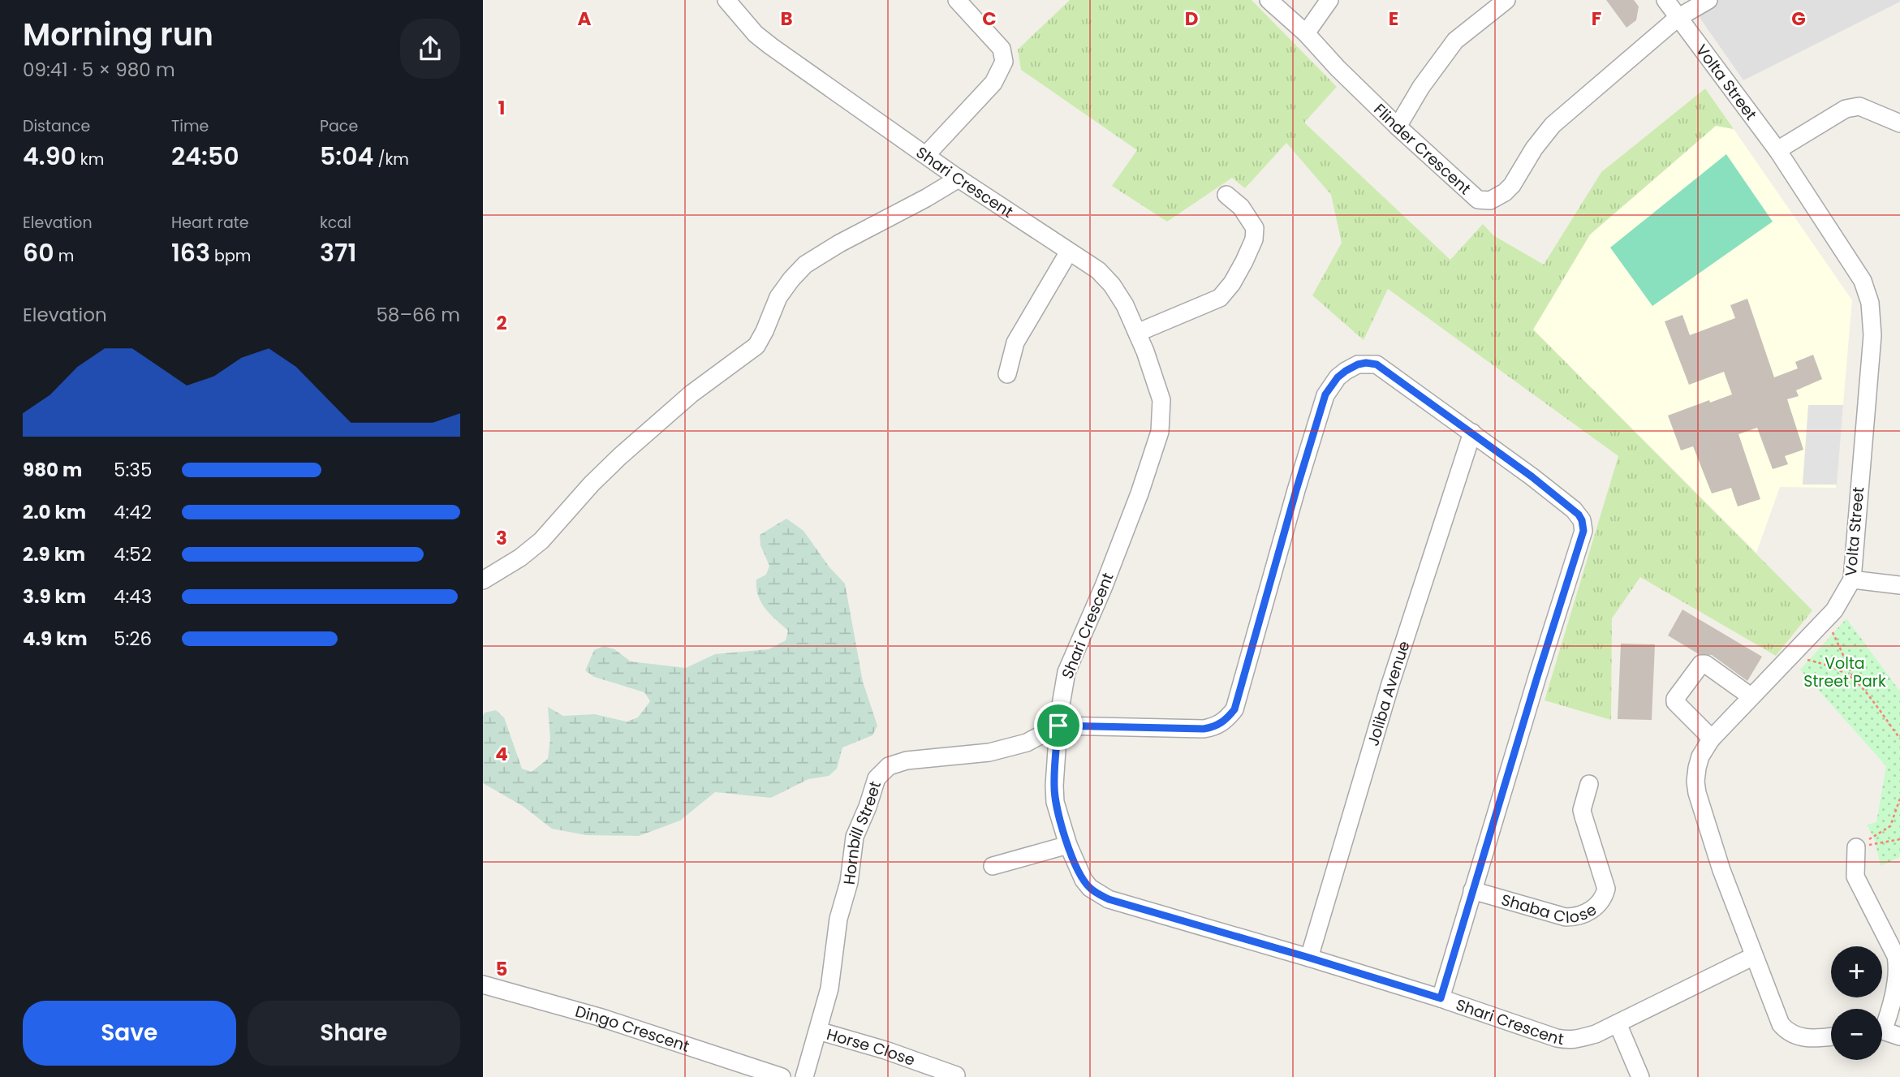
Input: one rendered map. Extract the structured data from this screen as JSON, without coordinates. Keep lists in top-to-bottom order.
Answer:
{
  "streets": {
    "street": [
      "Volta Street",
      "Flinder Crescent",
      "Shari Crescent",
      "Joliba Avenue",
      "Hornbill Street",
      "Shaba Close",
      "Dingo Crescent",
      "Horse Close"
    ]
  },
  "crossings": [
    ["Volta Street", "Flinder Crescent"],
    ["Volta Street", "Shari Crescent"],
    ["Shari Crescent", "Joliba Avenue"],
    ["Shari Crescent", "Hornbill Street"],
    ["Hornbill Street", "Horse Close"]
  ],
  "parks": ["Volta Street Park"],
  "page": {
    "heading": ["Morning run", "09:41 · 5 × 980 m"],
    "stats": [
      ["Distance", "4.90 km"],
      ["Time", "24:50"],
      ["Pace", "5:04 /km"],
      ["Elevation", "60 m"],
      ["Heart rate", "163 bpm"],
      ["kcal", "371"]
    ],
    "chart": ["Elevation", "58–66 m"],
    "list": [
      {
        "name": "980 m",
        "note": "5:35"
      },
      {
        "name": "2.0 km",
        "note": "4:42"
      },
      {
        "name": "2.9 km",
        "note": "4:52"
      },
      {
        "name": "3.9 km",
        "note": "4:43"
      },
      {
        "name": "4.9 km",
        "note": "5:26"
      }
    ],
    "map_buttons": ["+", "−"],
    "buttons": ["Save", "Share"]
  },
  "grid": {
    "columns": [
      "A",
      "B",
      "C",
      "D",
      "E",
      "F",
      "G"
    ],
    "rows": [
      "1",
      "2",
      "3",
      "4",
      "5"
    ]
  }
}
